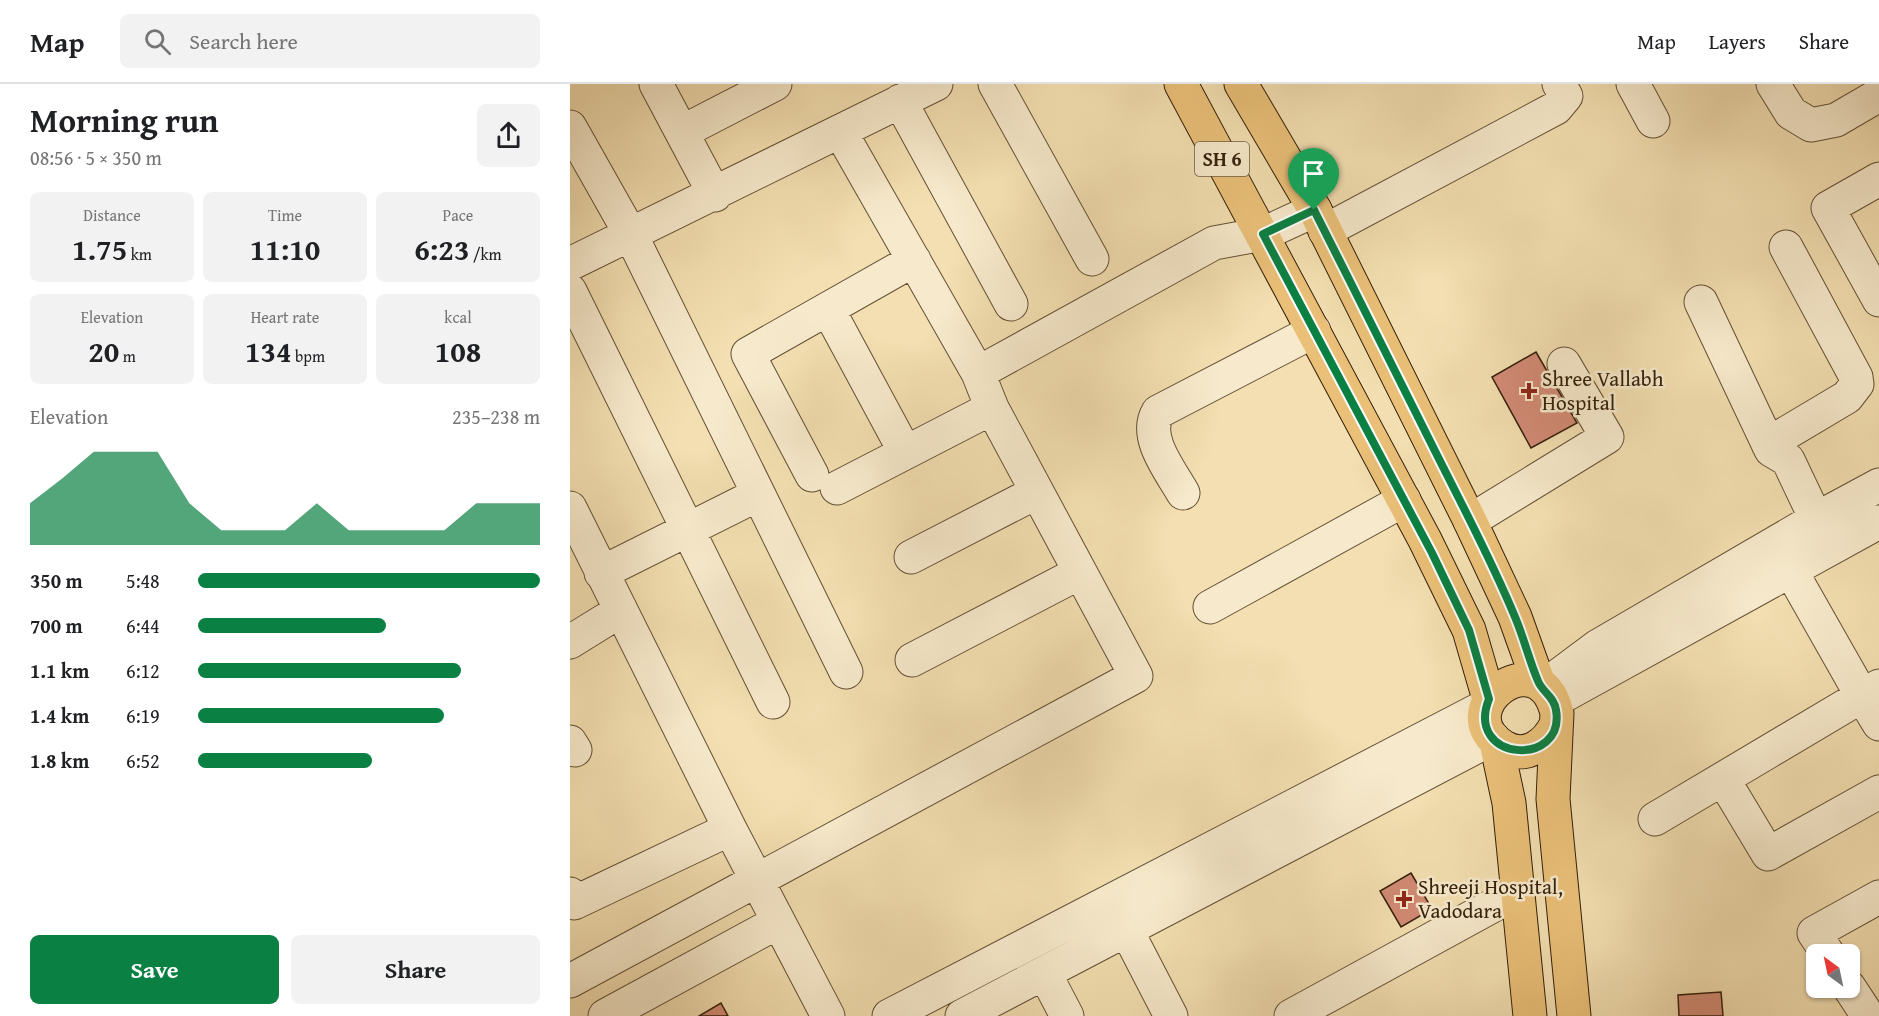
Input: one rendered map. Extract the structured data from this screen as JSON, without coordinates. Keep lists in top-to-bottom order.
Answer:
{
  "streets": {
    "main road": ["SH 6"]
  },
  "places": {
    "health": ["Shree Vallabh Hospital", "Shreeji Hospital, Vadodara"]
  },
  "north": "top left",
  "page": {
    "header": "Map",
    "search": "Search here",
    "nav": ["Map", "Layers", "Share"],
    "heading": ["Morning run", "08:56 · 5 × 350 m"],
    "stats": [
      ["Distance", "1.75 km"],
      ["Time", "11:10"],
      ["Pace", "6:23 /km"],
      ["Elevation", "20 m"],
      ["Heart rate", "134 bpm"],
      ["kcal", "108"]
    ],
    "chart": ["Elevation", "235–238 m"],
    "list": [
      {
        "name": "350 m",
        "note": "5:48"
      },
      {
        "name": "700 m",
        "note": "6:44"
      },
      {
        "name": "1.1 km",
        "note": "6:12"
      },
      {
        "name": "1.4 km",
        "note": "6:19"
      },
      {
        "name": "1.8 km",
        "note": "6:52"
      }
    ],
    "buttons": ["Save", "Share"]
  }
}
